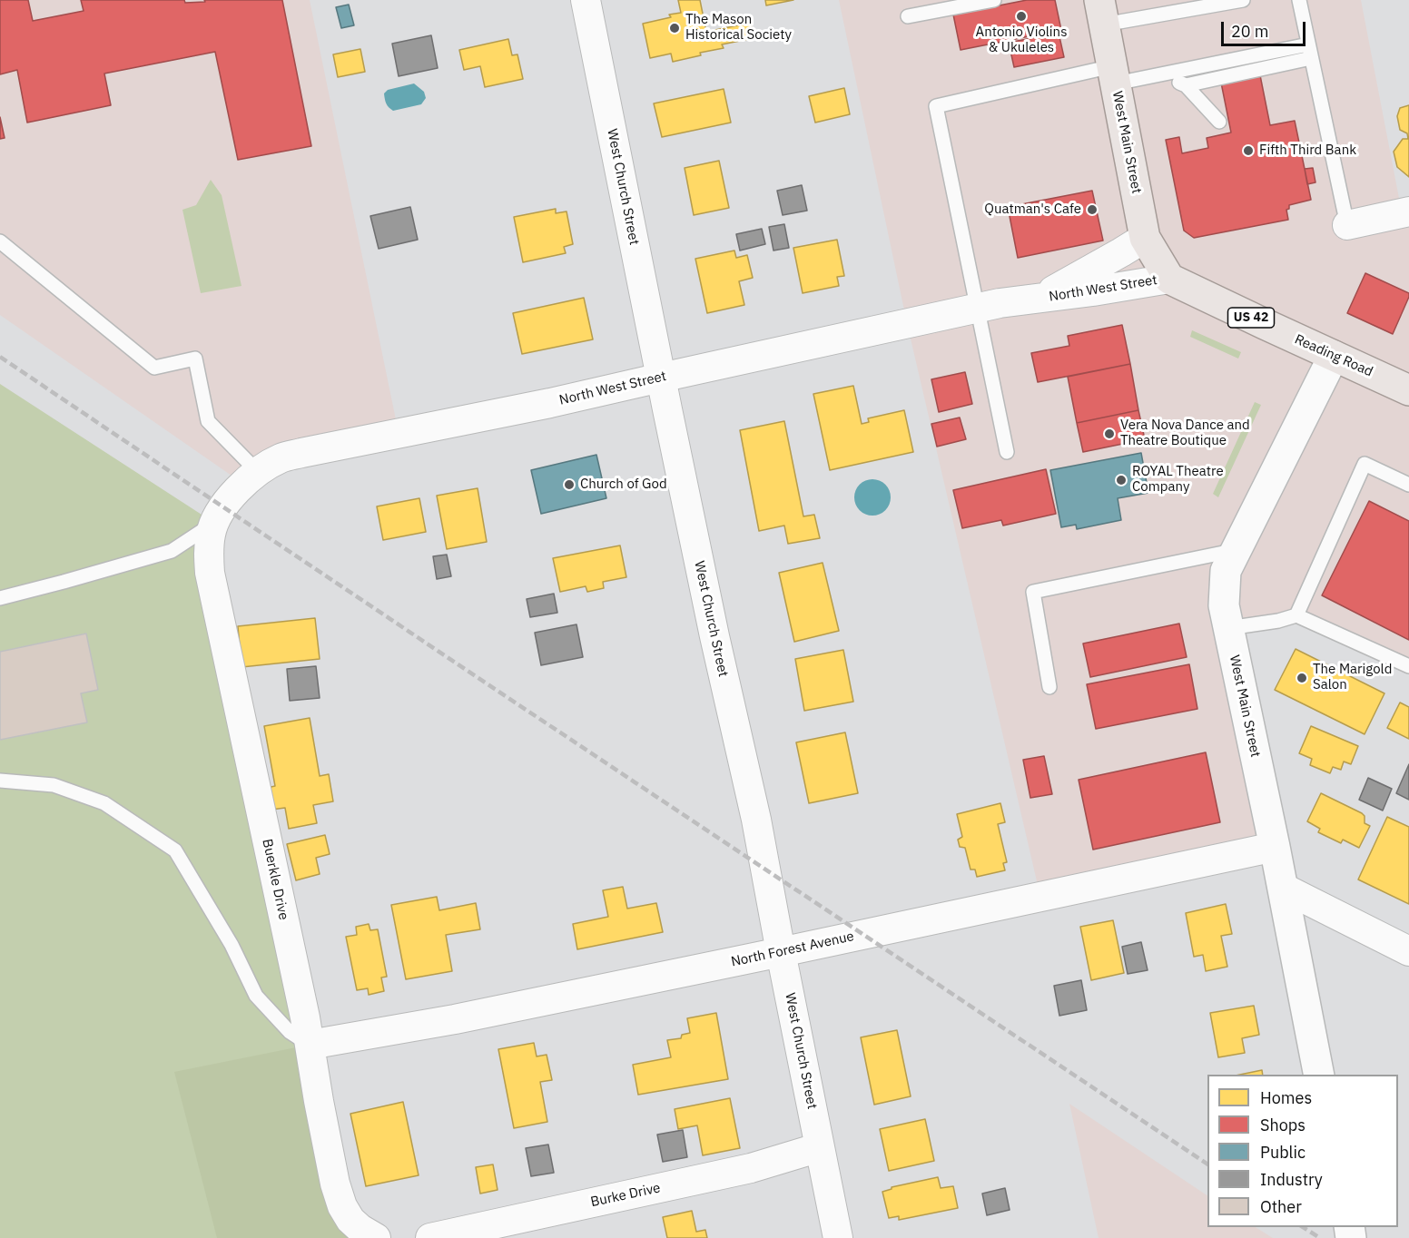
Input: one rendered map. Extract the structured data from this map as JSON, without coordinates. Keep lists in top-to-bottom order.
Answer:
{
  "streets": {
    "main road": ["West Main Street", "US 42", "Reading Road"],
    "street": [
      "West Church Street",
      "North West Street",
      "Buerkle Drive",
      "North Forest Avenue",
      "Burke Drive"
    ]
  },
  "crossings": [
    ["West Main Street", "North West Street"],
    ["West Main Street", "Reading Road"],
    ["West Main Street", "North Forest Avenue"],
    ["West Church Street", "North West Street"],
    ["West Church Street", "North Forest Avenue"],
    ["West Church Street", "Burke Drive"],
    ["North West Street", "Reading Road"],
    ["North West Street", "Buerkle Drive"],
    ["Buerkle Drive", "North Forest Avenue"]
  ],
  "places": [
    "Antonio Violins & Ukuleles",
    "The Mason Historical Society",
    "Fifth Third Bank",
    "Quatman's Cafe",
    "Vera Nova Dance and Theatre Boutique",
    "ROYAL Theatre Company",
    "Church of God",
    "The Marigold Salon"
  ],
  "legend": [
    "Homes",
    "Shops",
    "Public",
    "Industry",
    "Other"
  ],
  "scale_bar": "20 m"
}
